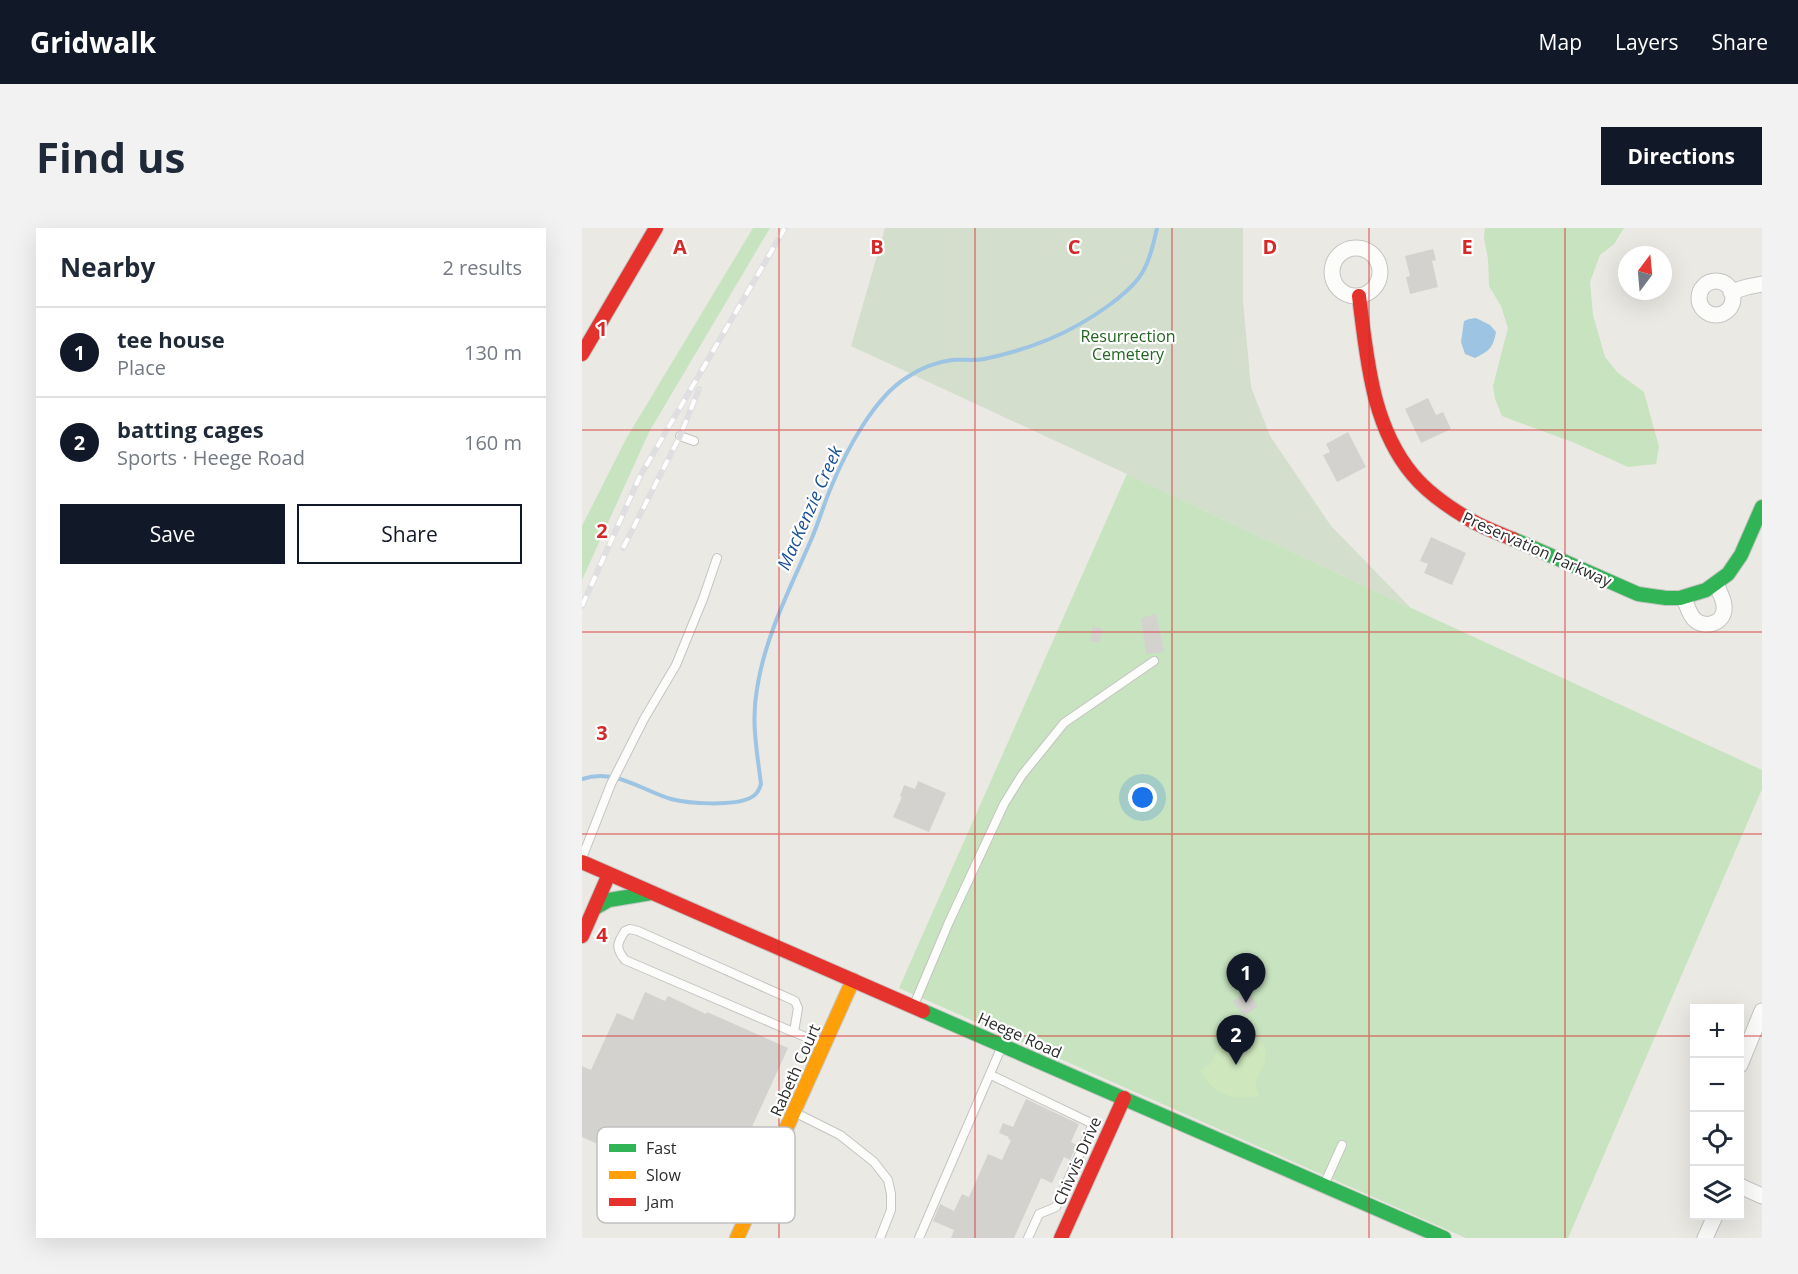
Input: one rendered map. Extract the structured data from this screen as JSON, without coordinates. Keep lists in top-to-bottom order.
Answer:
{
  "streets": {
    "street": [
      "Preservation Parkway",
      "Heege Road",
      "Rabeth Court",
      "Chivvis Drive"
    ]
  },
  "crossings": [
    ["Heege Road", "Rabeth Court"],
    ["Heege Road", "Chivvis Drive"]
  ],
  "water": ["MacKenzie Creek"],
  "parks": ["Resurrection Cemetery"],
  "legend": ["Fast", "Slow", "Jam"],
  "north": "top",
  "page": {
    "header": "Gridwalk",
    "nav": ["Map", "Layers", "Share"],
    "buttons": [
      "Directions",
      ["Save", "Share"]
    ],
    "title": "Find us",
    "heading": ["Nearby", "2 results"],
    "list": [
      {
        "mark": "1",
        "name": "tee house",
        "note": "Place",
        "value": "130 m"
      },
      {
        "mark": "2",
        "name": "batting cages",
        "note": "Sports · Heege Road",
        "value": "160 m"
      }
    ],
    "pins": ["1", "2"],
    "map_buttons": ["+", "−"]
  },
  "grid": {
    "columns": [
      "A",
      "B",
      "C",
      "D",
      "E"
    ],
    "rows": [
      "1",
      "2",
      "3",
      "4"
    ]
  }
}
